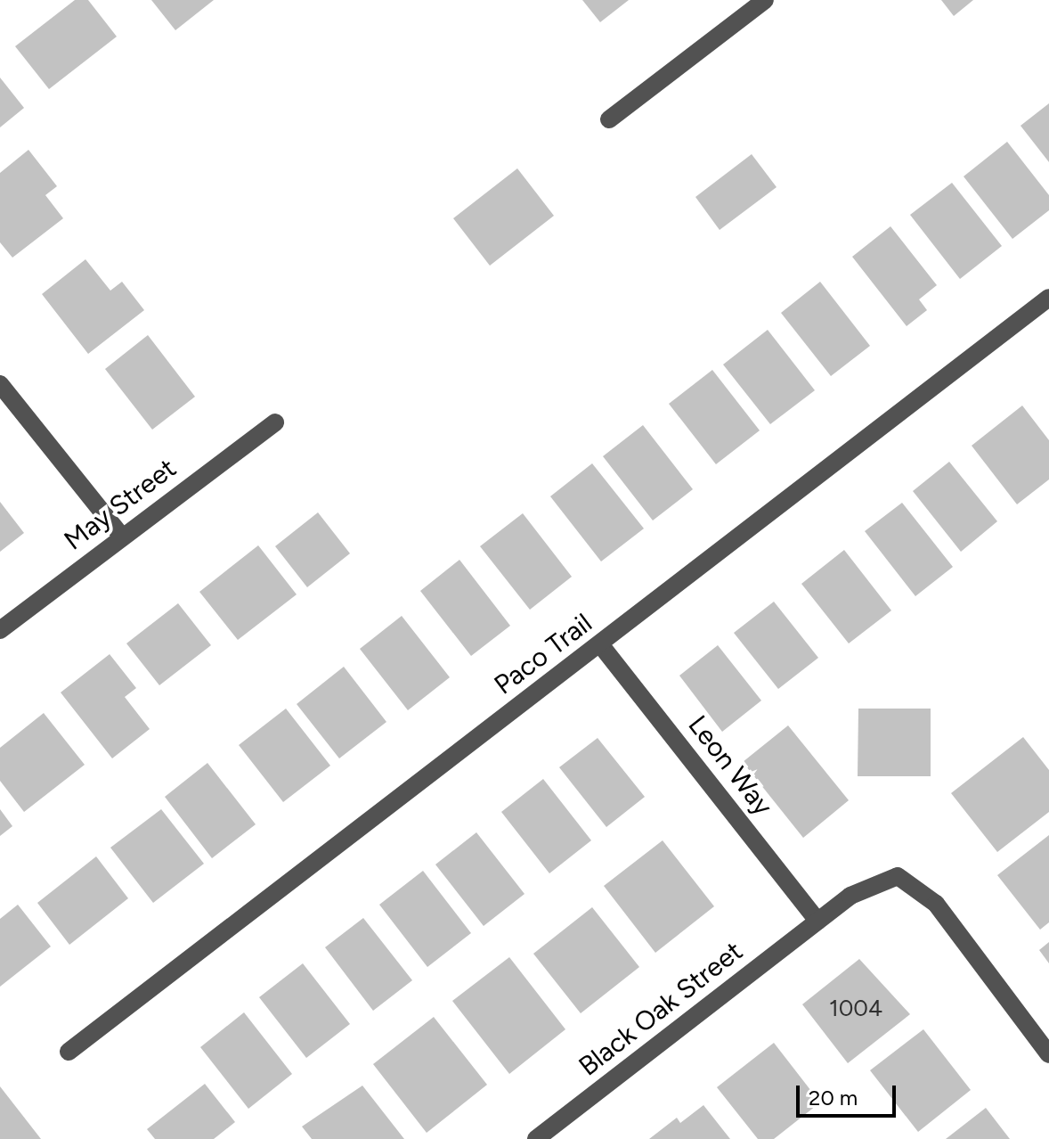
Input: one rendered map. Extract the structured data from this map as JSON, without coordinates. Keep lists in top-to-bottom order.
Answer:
{
  "streets": {
    "street": [
      "May Street",
      "Paco Trail",
      "Leon Way",
      "Black Oak Street"
    ]
  },
  "crossings": [
    ["Paco Trail", "Leon Way"],
    ["Leon Way", "Black Oak Street"]
  ],
  "house_numbers": ["1004"],
  "scale_bar": "20 m"
}
